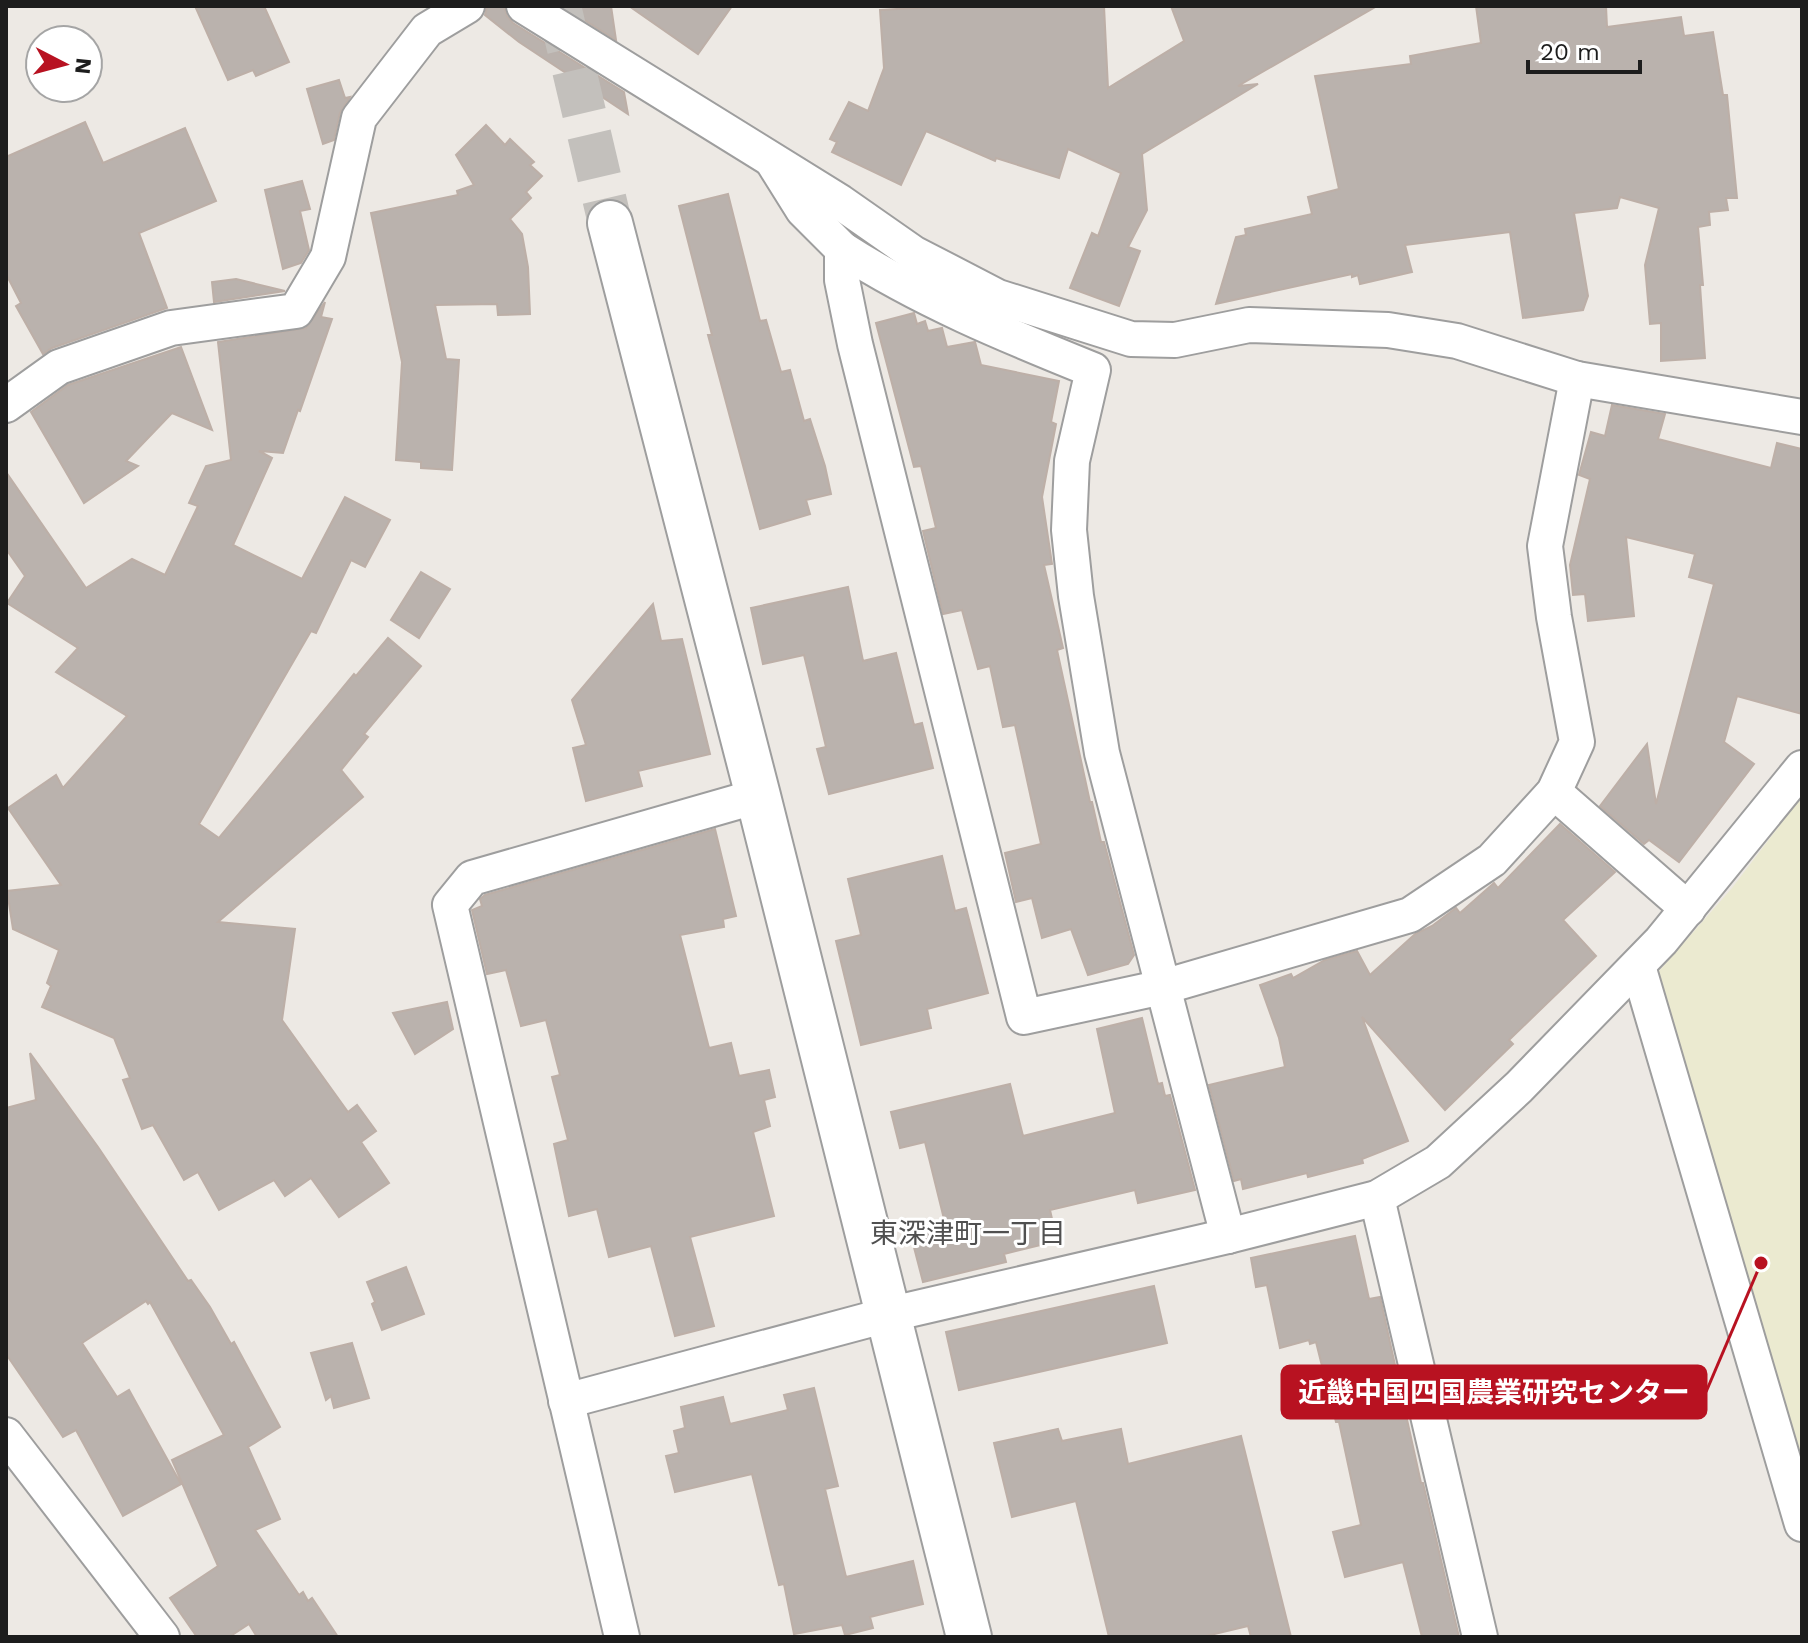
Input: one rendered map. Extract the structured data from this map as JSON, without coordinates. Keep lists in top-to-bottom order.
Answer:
{
  "districts": ["東深津町一丁目"],
  "places": ["近畿中国四国農業研究センター"],
  "scale_bar": "20 m",
  "north": "right"
}
